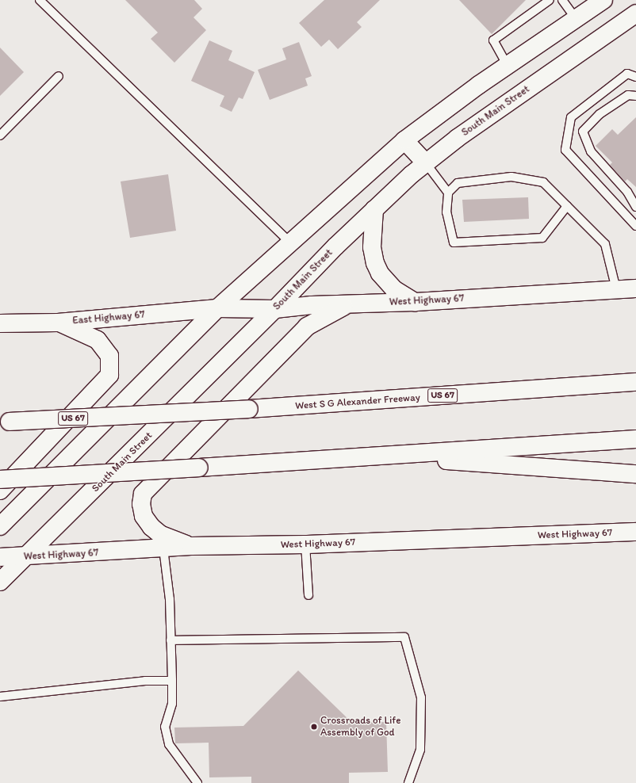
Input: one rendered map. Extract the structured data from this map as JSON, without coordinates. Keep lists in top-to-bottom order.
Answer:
{
  "streets": {
    "main road": [
      "South Main Street",
      "West Highway 67",
      "East Highway 67",
      "US 67",
      "West S G Alexander Freeway"
    ]
  },
  "crossings": [
    ["South Main Street", "West Highway 67"],
    ["West Highway 67", "East Highway 67"]
  ],
  "places": ["Crossroads of Life Assembly of God"]
}
